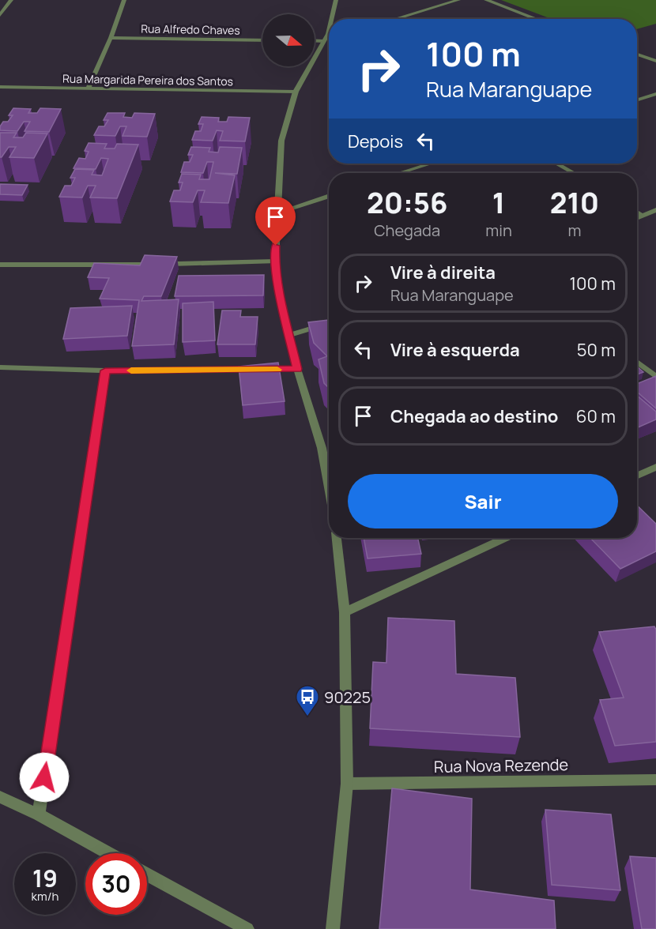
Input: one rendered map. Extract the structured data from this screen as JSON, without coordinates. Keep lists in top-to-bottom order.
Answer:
{
  "streets": {
    "street": ["Rua Alfredo Chaves", "Rua Margarida Pereira dos Santos", "Rua Nova Rezende"]
  },
  "places": {
    "bus stop": ["90225"]
  },
  "north": "right",
  "page": {
    "turn": ["100 m", "Rua Maranguape"],
    "then": "Depois",
    "eta": [
      "20:56",
      "Chegada",
      "1",
      "min",
      "210",
      "m"
    ],
    "list": [
      {
        "name": "Vire à direita",
        "note": "Rua Maranguape",
        "value": "100 m"
      },
      {
        "name": "Vire à esquerda",
        "value": "50 m"
      },
      {
        "name": "Chegada ao destino",
        "value": "60 m"
      }
    ],
    "buttons": "Sair",
    "speed": "19 km/h",
    "limit": "30"
  }
}
